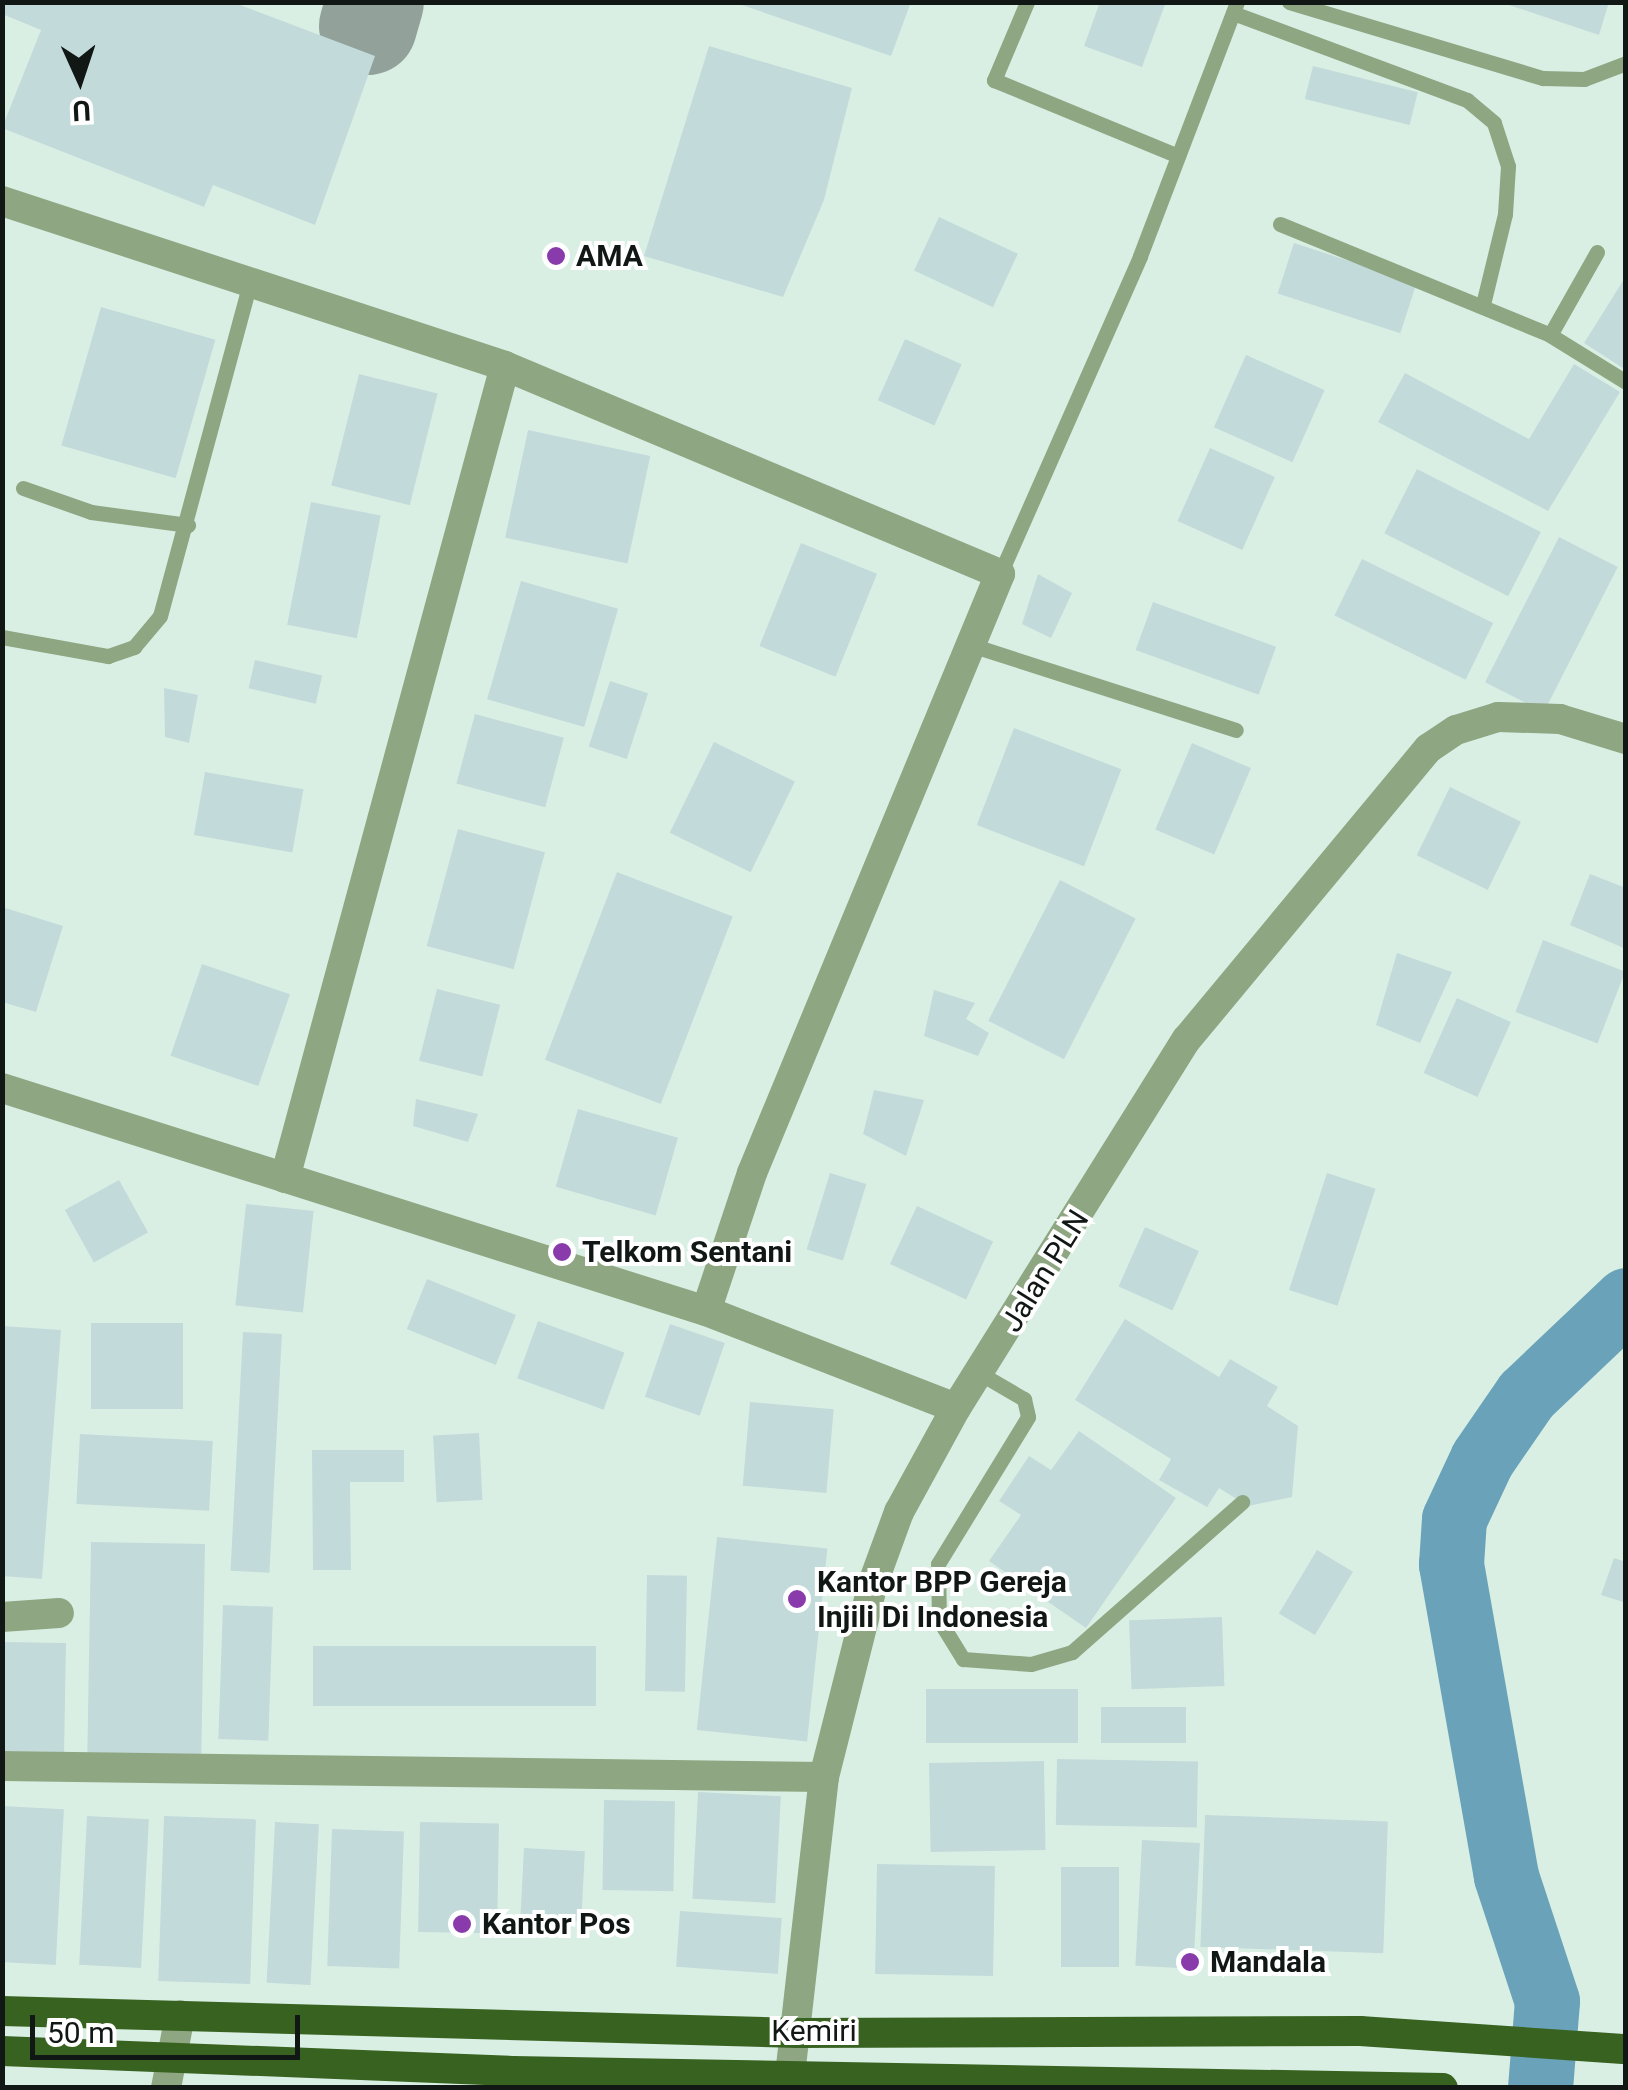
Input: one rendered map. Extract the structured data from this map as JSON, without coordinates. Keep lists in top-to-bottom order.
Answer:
{
  "streets": {
    "highway": ["Kemiri"],
    "street": ["Jalan PLN"]
  },
  "crossings": [
    ["Jalan PLN", "Kemiri"]
  ],
  "places": [
    "AMA",
    "Telkom Sentani",
    "Kantor BPP Gereja Injili Di Indonesia",
    "Kantor Pos",
    "Mandala"
  ],
  "scale_bar": "50 m",
  "north": "bottom"
}
